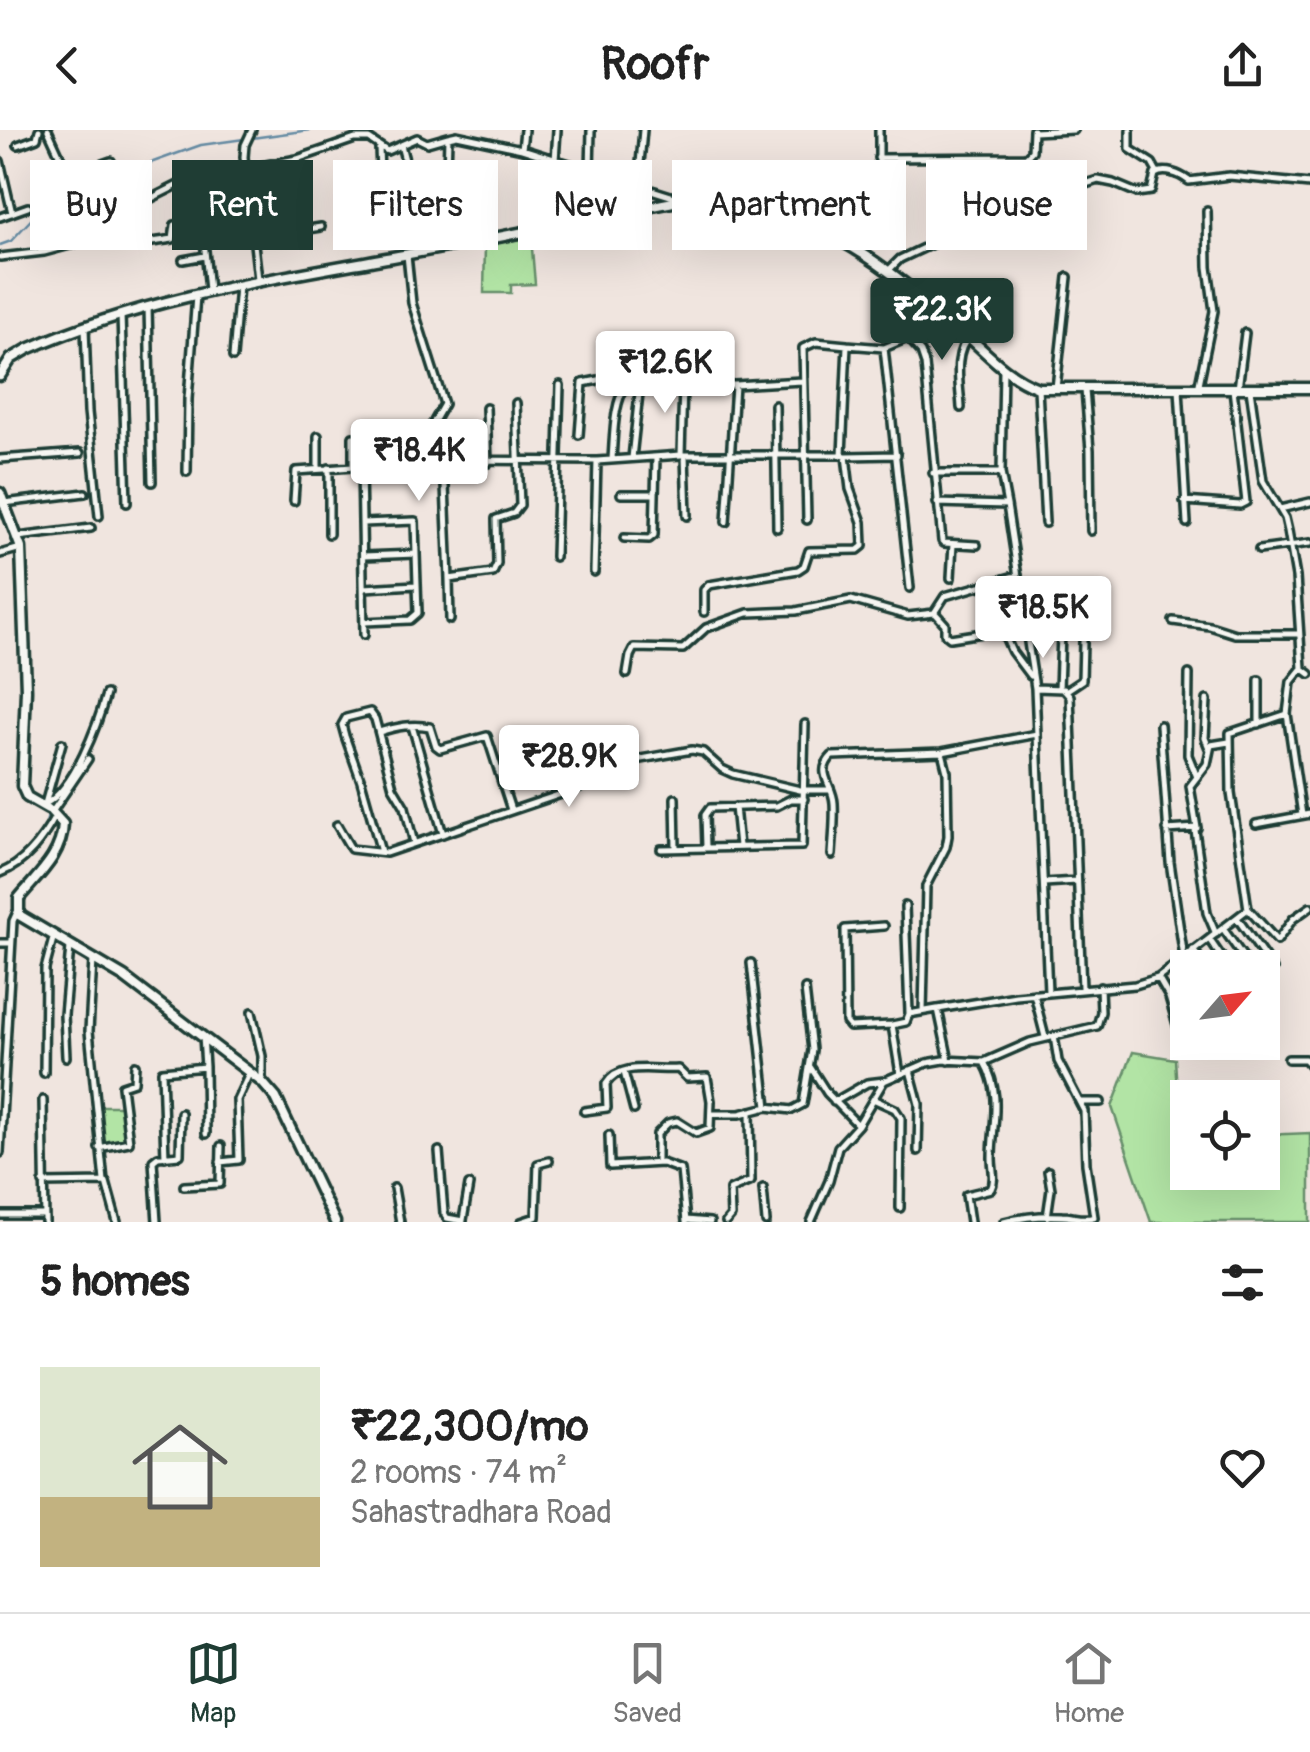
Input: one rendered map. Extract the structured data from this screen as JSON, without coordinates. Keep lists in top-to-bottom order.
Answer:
{
  "north": "top right",
  "page": {
    "header": "Roofr",
    "chip": [
      "Buy",
      "Rent",
      "Filters",
      "New",
      "Apartment",
      "House"
    ],
    "price": [
      "₹22.3K",
      "₹12.6K",
      "₹18.4K",
      "₹18.5K",
      "₹28.9K"
    ],
    "heading": "5 homes",
    "list": [
      {
        "name": "₹22,300/mo",
        "note": "2 rooms · 74 m² · Sahastradhara Road"
      }
    ],
    "tabs": ["Map", "Saved", "Home"]
  }
}
